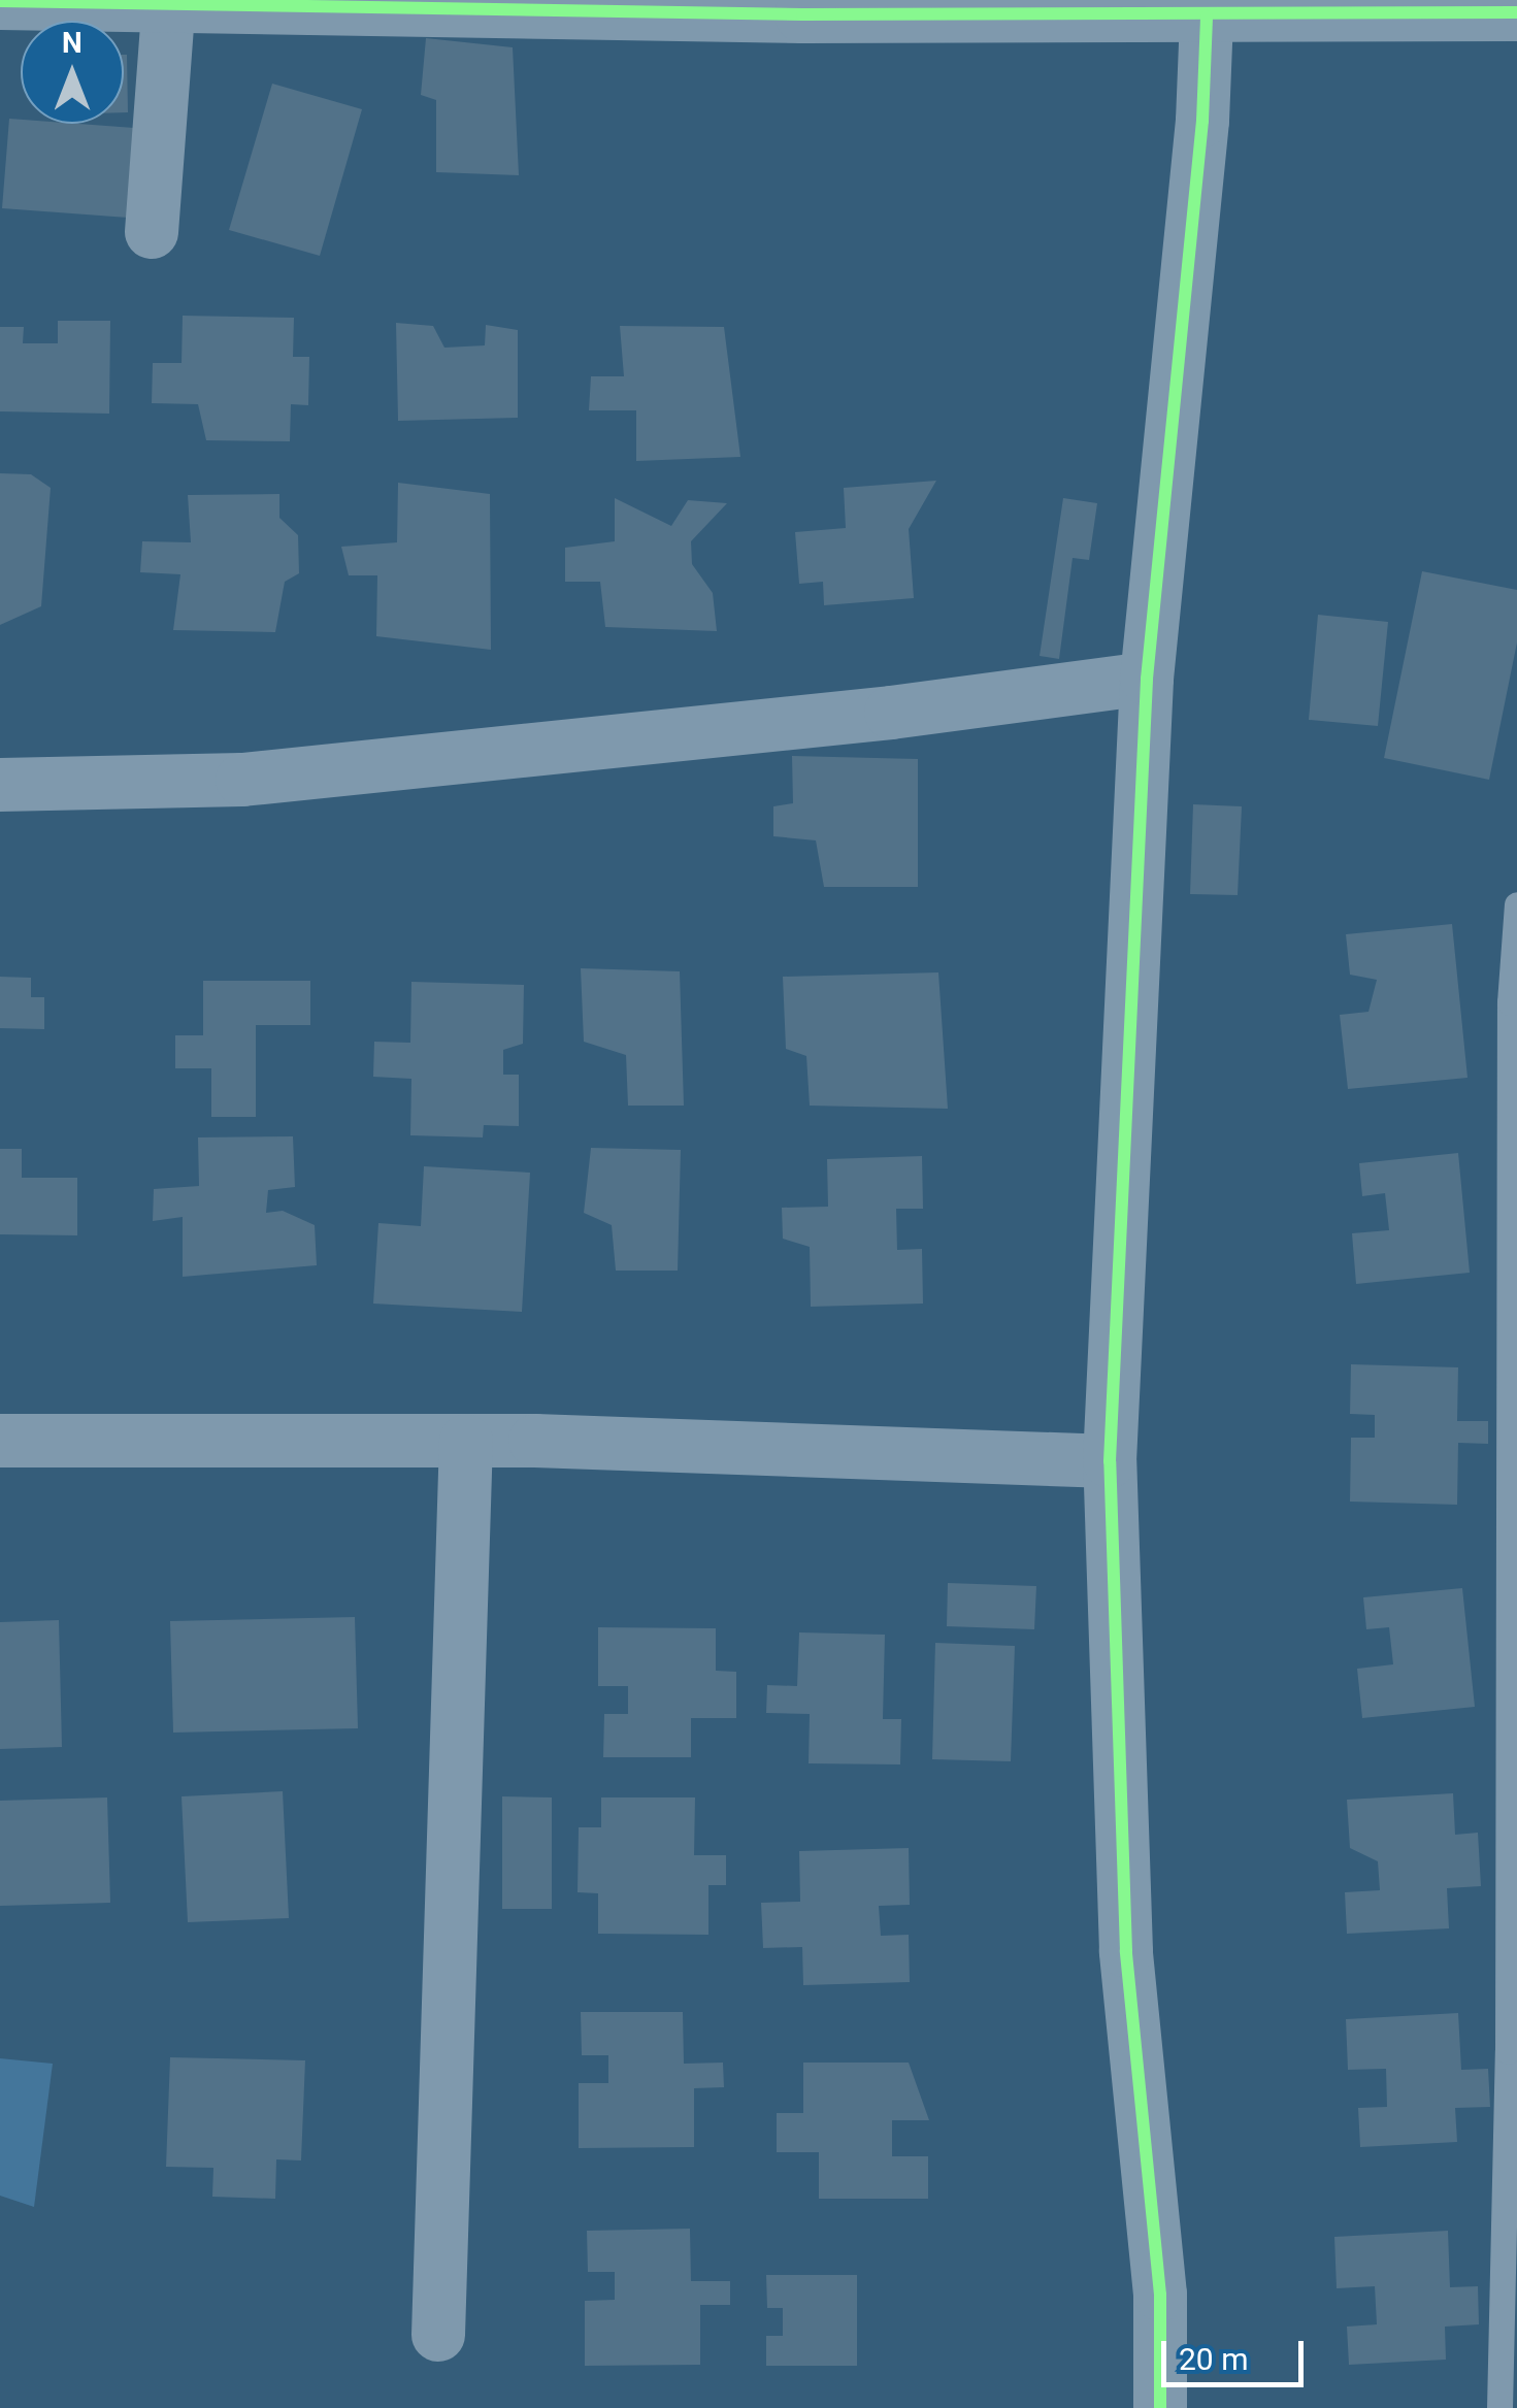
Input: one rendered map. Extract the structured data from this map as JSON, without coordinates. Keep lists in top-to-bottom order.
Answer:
{
  "scale_bar": "20 m",
  "north": "top"
}
